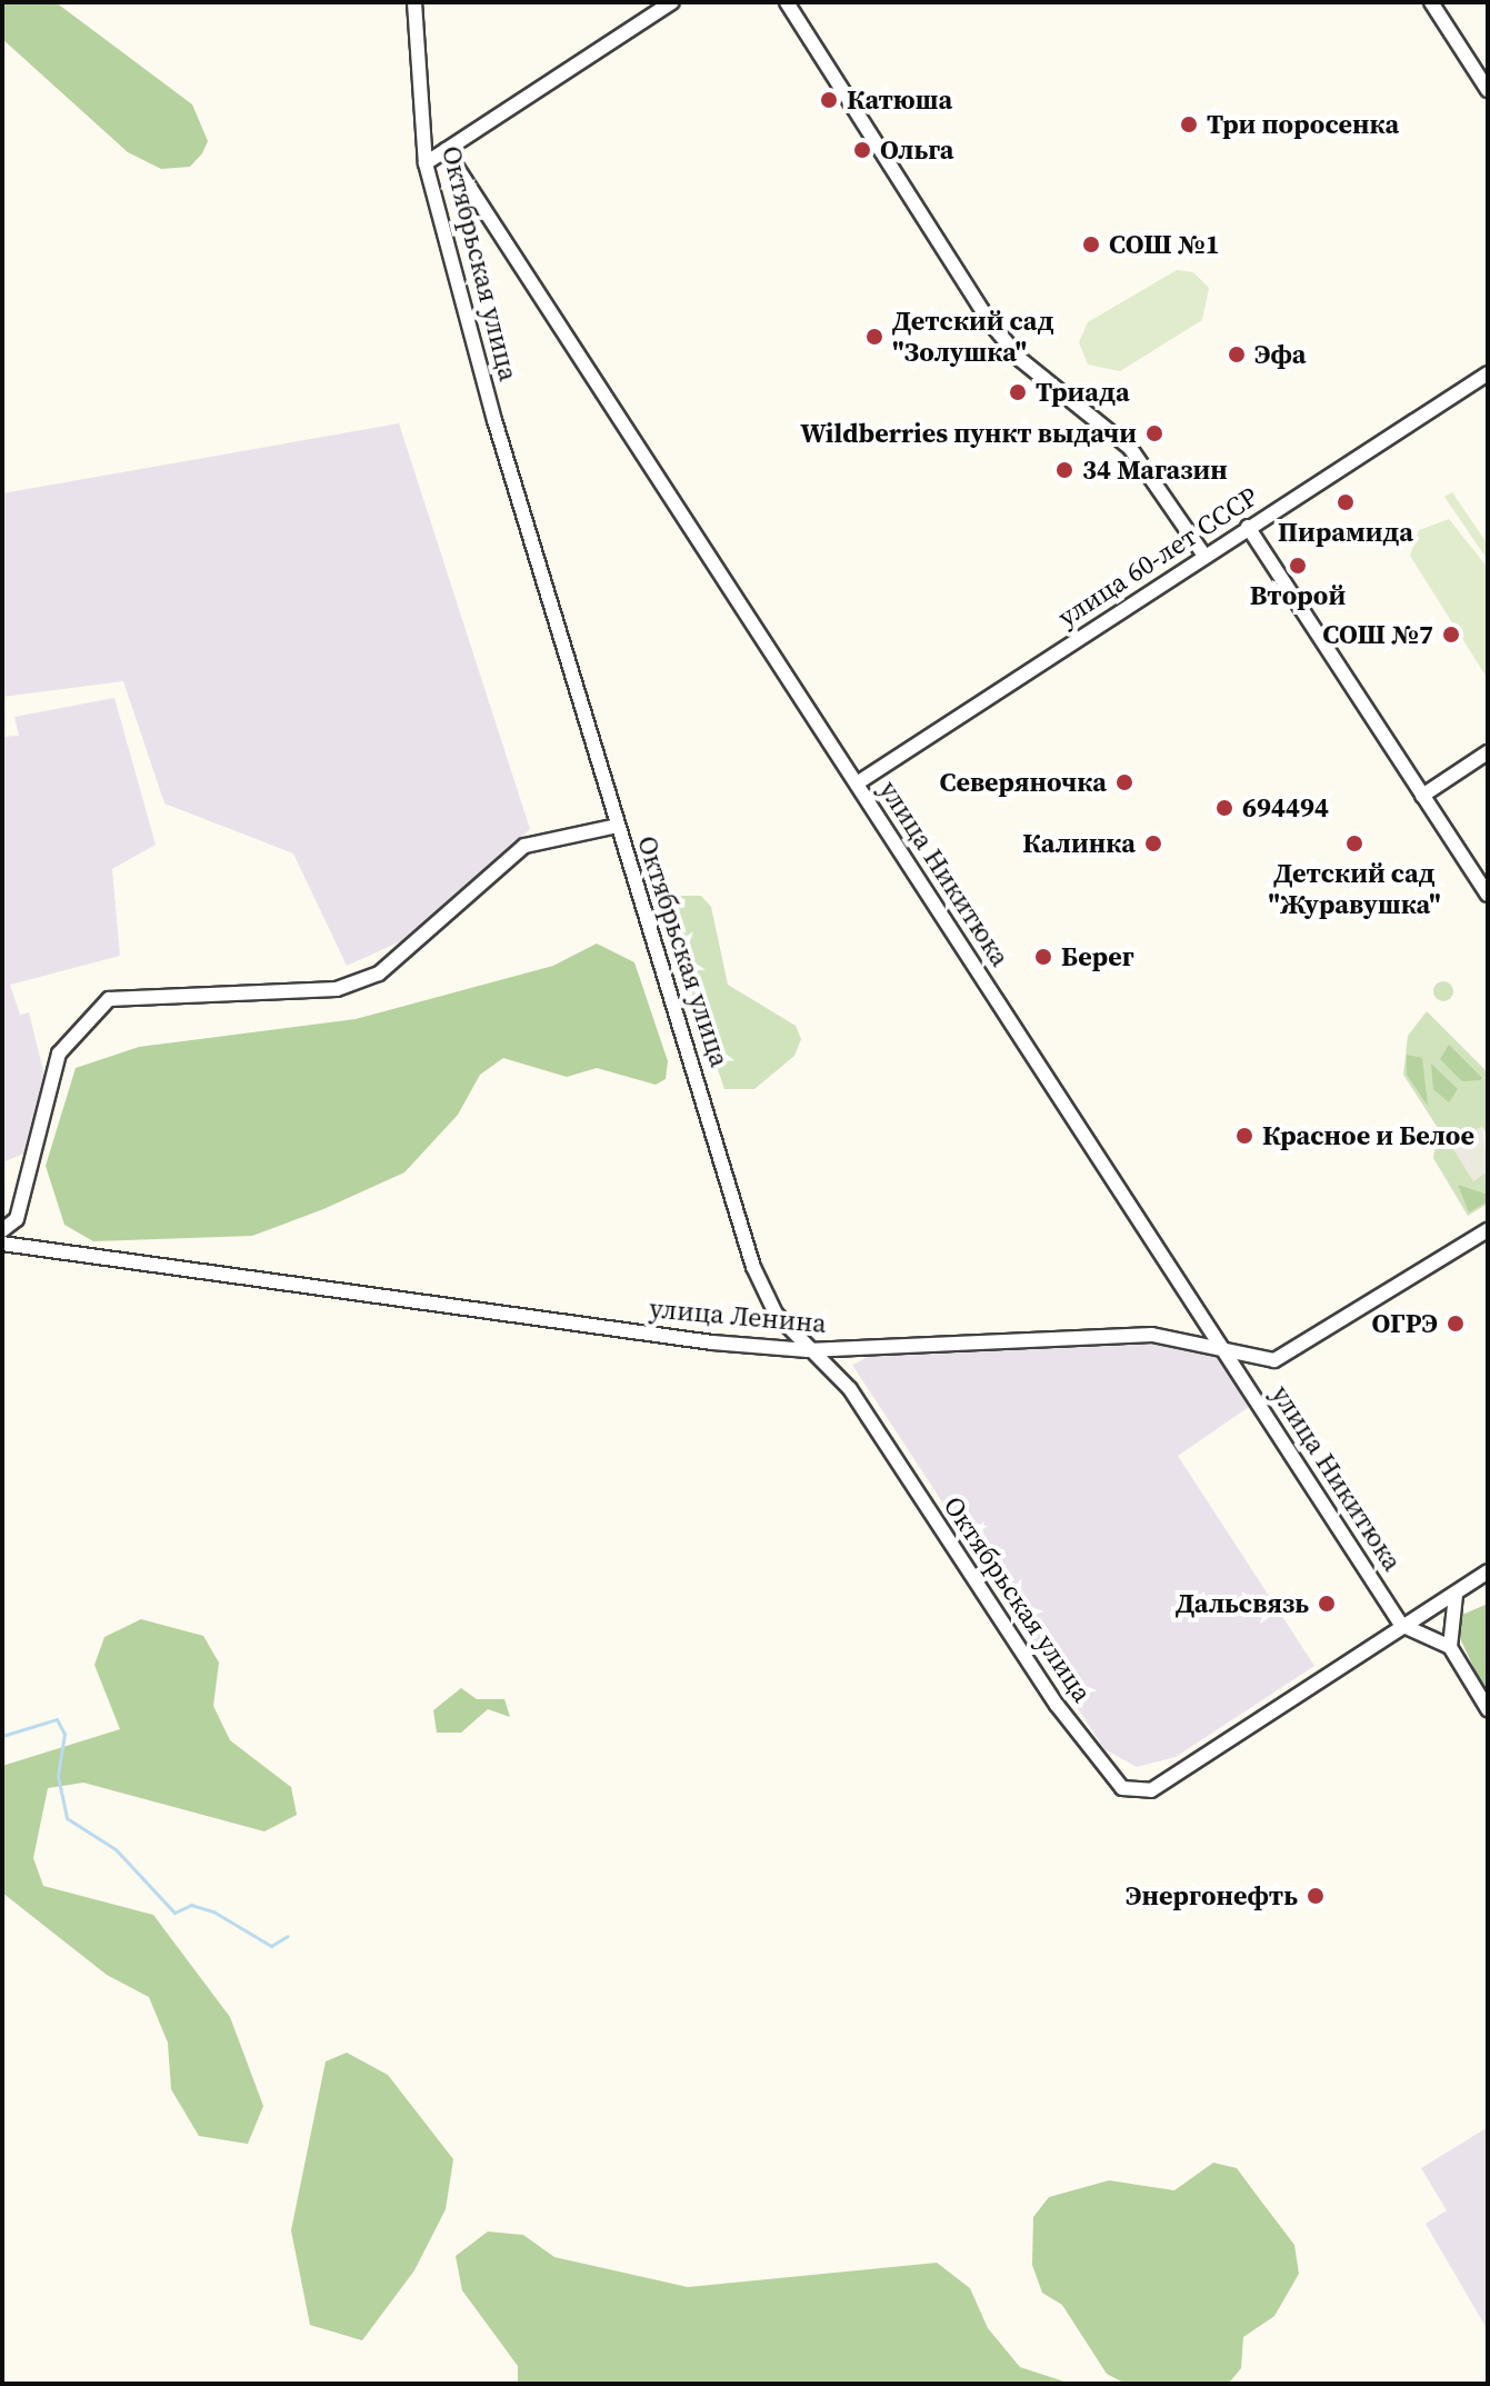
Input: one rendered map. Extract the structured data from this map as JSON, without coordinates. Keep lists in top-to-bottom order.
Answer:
{
  "streets": {
    "street": [
      "Октябрьская улица",
      "улица 60-лет СССР",
      "улица Никитюка",
      "улица Ленина"
    ]
  },
  "crossings": [
    ["Октябрьская улица", "улица Никитюка"],
    ["Октябрьская улица", "улица Ленина"],
    ["улица 60-лет СССР", "улица Никитюка"],
    ["улица Никитюка", "улица Ленина"]
  ],
  "places": [
    "Катюша",
    "Три поросенка",
    "Ольга",
    "СОШ №1",
    "Детский сад \"Золушка\"",
    "Эфа",
    "Триада",
    "Wildberries пункт выдачи",
    "34 Магазин",
    "Пирамида",
    "Второй",
    "СОШ №7",
    "Северяночка",
    "694494",
    "Калинка",
    "Детский сад \"Журавушка\"",
    "Берег",
    "Красное и Белое",
    "ОГРЭ",
    "Дальсвязь",
    "Энергонефть"
  ]
}
